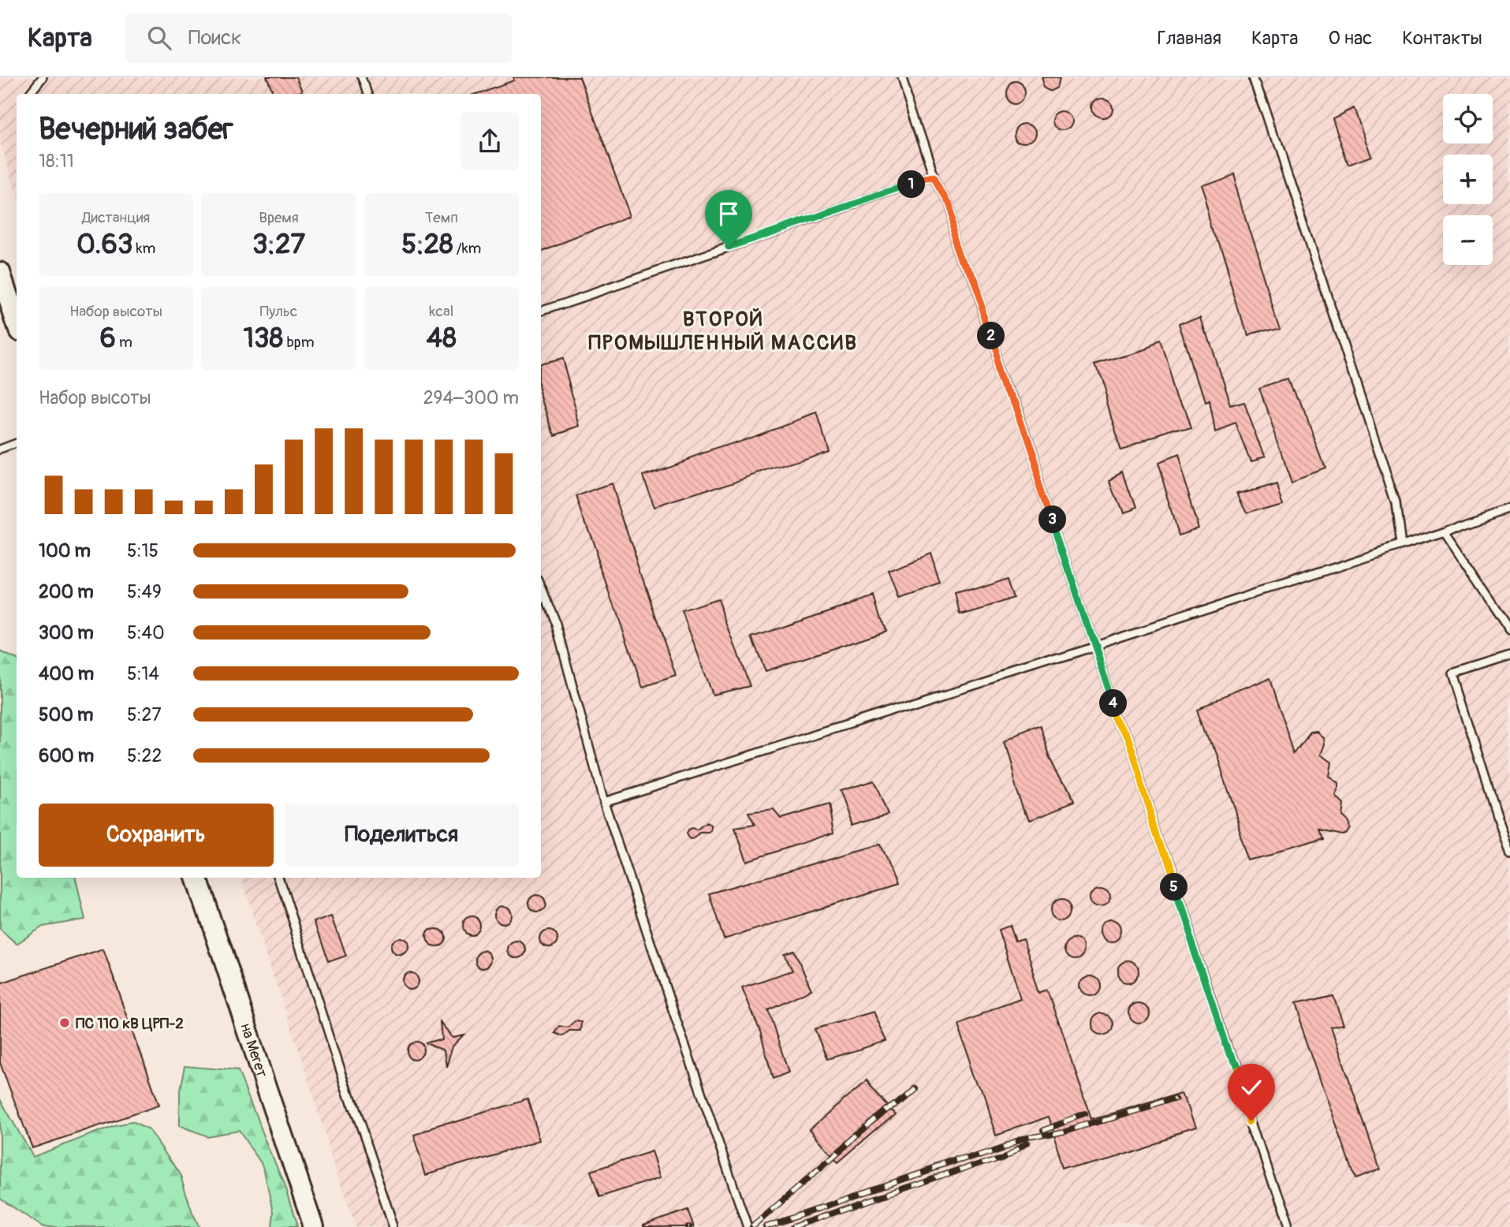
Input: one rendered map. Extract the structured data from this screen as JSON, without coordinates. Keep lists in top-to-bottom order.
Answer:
{
  "streets": {
    "street": ["на Мегет"]
  },
  "districts": ["ВТОРОЙ ПРОМЫШЛЕННЫЙ МАССИВ"],
  "places": ["ПС 110 кВ ЦРП-2"],
  "page": {
    "header": "Карта",
    "search": "Поиск",
    "nav": [
      "Главная",
      "Карта",
      "О нас",
      "Контакты"
    ],
    "map_buttons": ["+", "−"],
    "heading": ["Вечерний забег", "18:11"],
    "pins": [
      "1",
      "2",
      "3",
      "4",
      "5"
    ],
    "stats": [
      ["Дистанция", "0.63 km"],
      ["Время", "3:27"],
      ["Темп", "5:28 /km"],
      ["Набор высоты", "6 m"],
      ["Пульс", "138 bpm"],
      ["kcal", "48"]
    ],
    "chart": ["Набор высоты", "294–300 m"],
    "list": [
      {
        "name": "100 m",
        "note": "5:15"
      },
      {
        "name": "200 m",
        "note": "5:49"
      },
      {
        "name": "300 m",
        "note": "5:40"
      },
      {
        "name": "400 m",
        "note": "5:14"
      },
      {
        "name": "500 m",
        "note": "5:27"
      },
      {
        "name": "600 m",
        "note": "5:22"
      }
    ],
    "buttons": ["Сохранить", "Поделиться"]
  }
}
